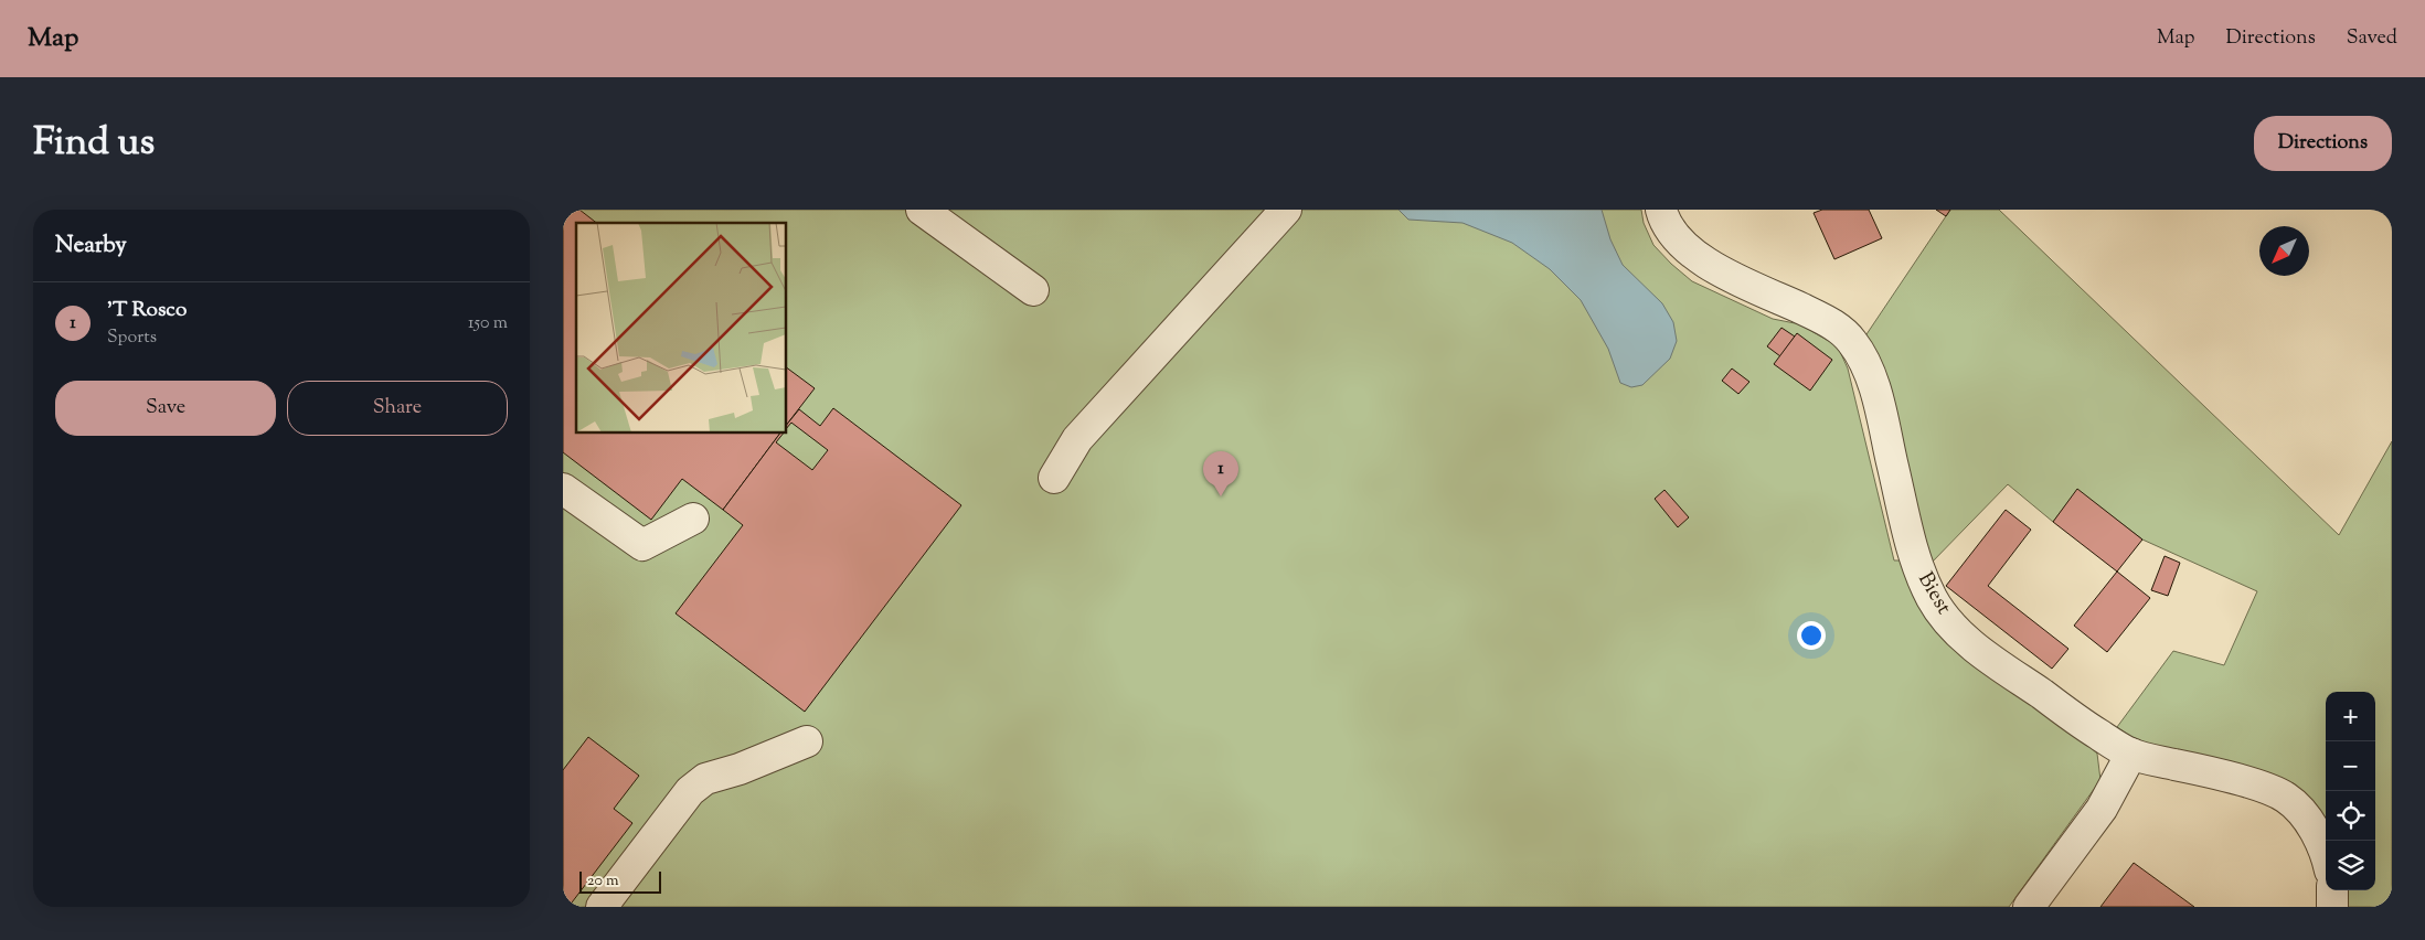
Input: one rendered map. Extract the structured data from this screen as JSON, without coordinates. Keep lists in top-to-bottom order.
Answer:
{
  "streets": {
    "street": ["Biest"]
  },
  "scale_bar": "20 m",
  "north": "bottom left",
  "page": {
    "header": "Map",
    "nav": ["Map", "Directions", "Saved"],
    "title": "Find us",
    "buttons": [
      "Directions",
      ["Save", "Share"]
    ],
    "heading": "Nearby",
    "list": [
      {
        "mark": "1",
        "name": "'T Rosco",
        "note": "Sports",
        "value": "150 m"
      }
    ],
    "pins": "1",
    "map_buttons": ["+", "−"],
    "scale": "20 m"
  }
}
